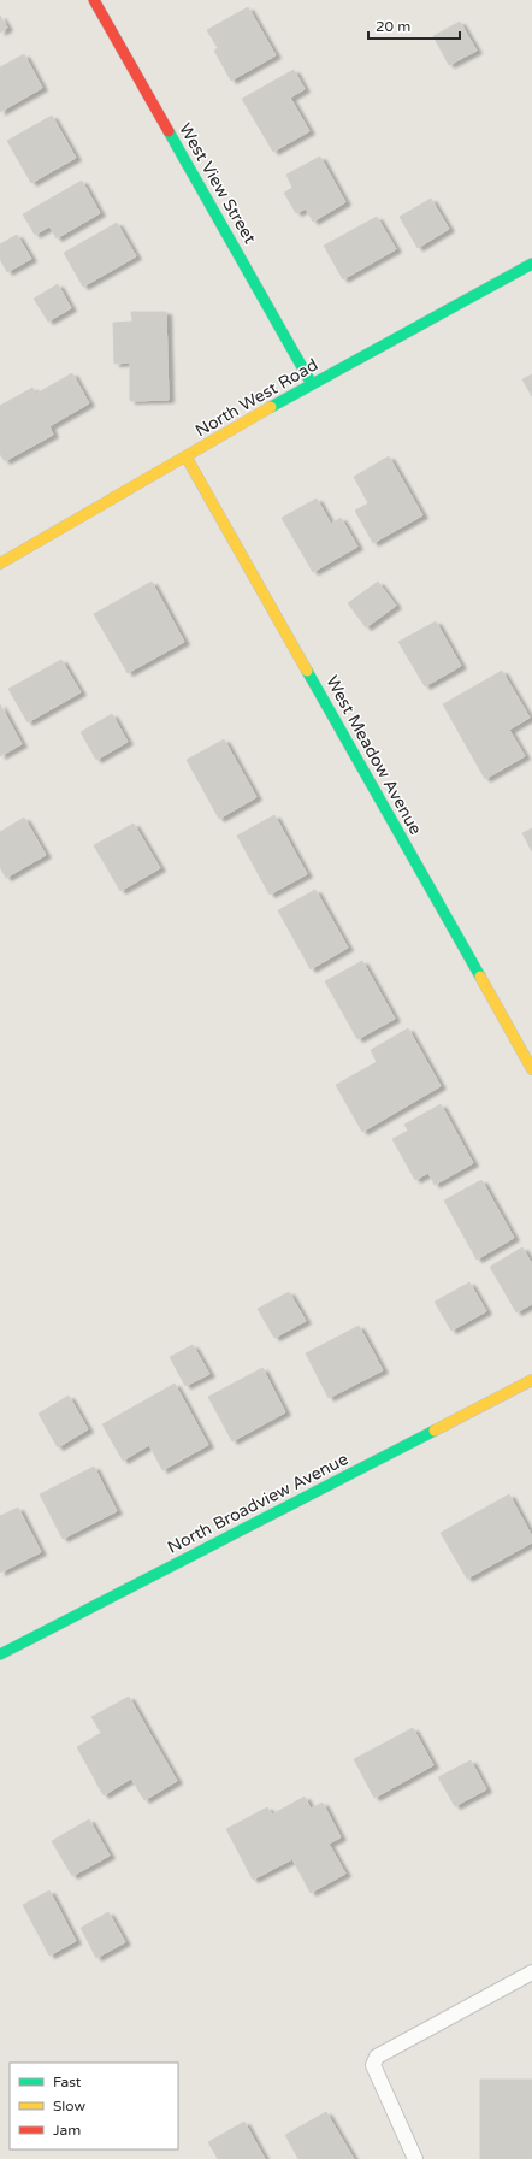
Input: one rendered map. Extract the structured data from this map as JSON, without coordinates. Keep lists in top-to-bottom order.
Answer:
{
  "streets": {
    "street": [
      "West View Street",
      "North West Road",
      "West Meadow Avenue",
      "North Broadview Avenue"
    ]
  },
  "crossings": [
    ["West View Street", "North West Road"],
    ["North West Road", "West Meadow Avenue"]
  ],
  "legend": ["Fast", "Slow", "Jam"],
  "scale_bar": "20 m"
}
